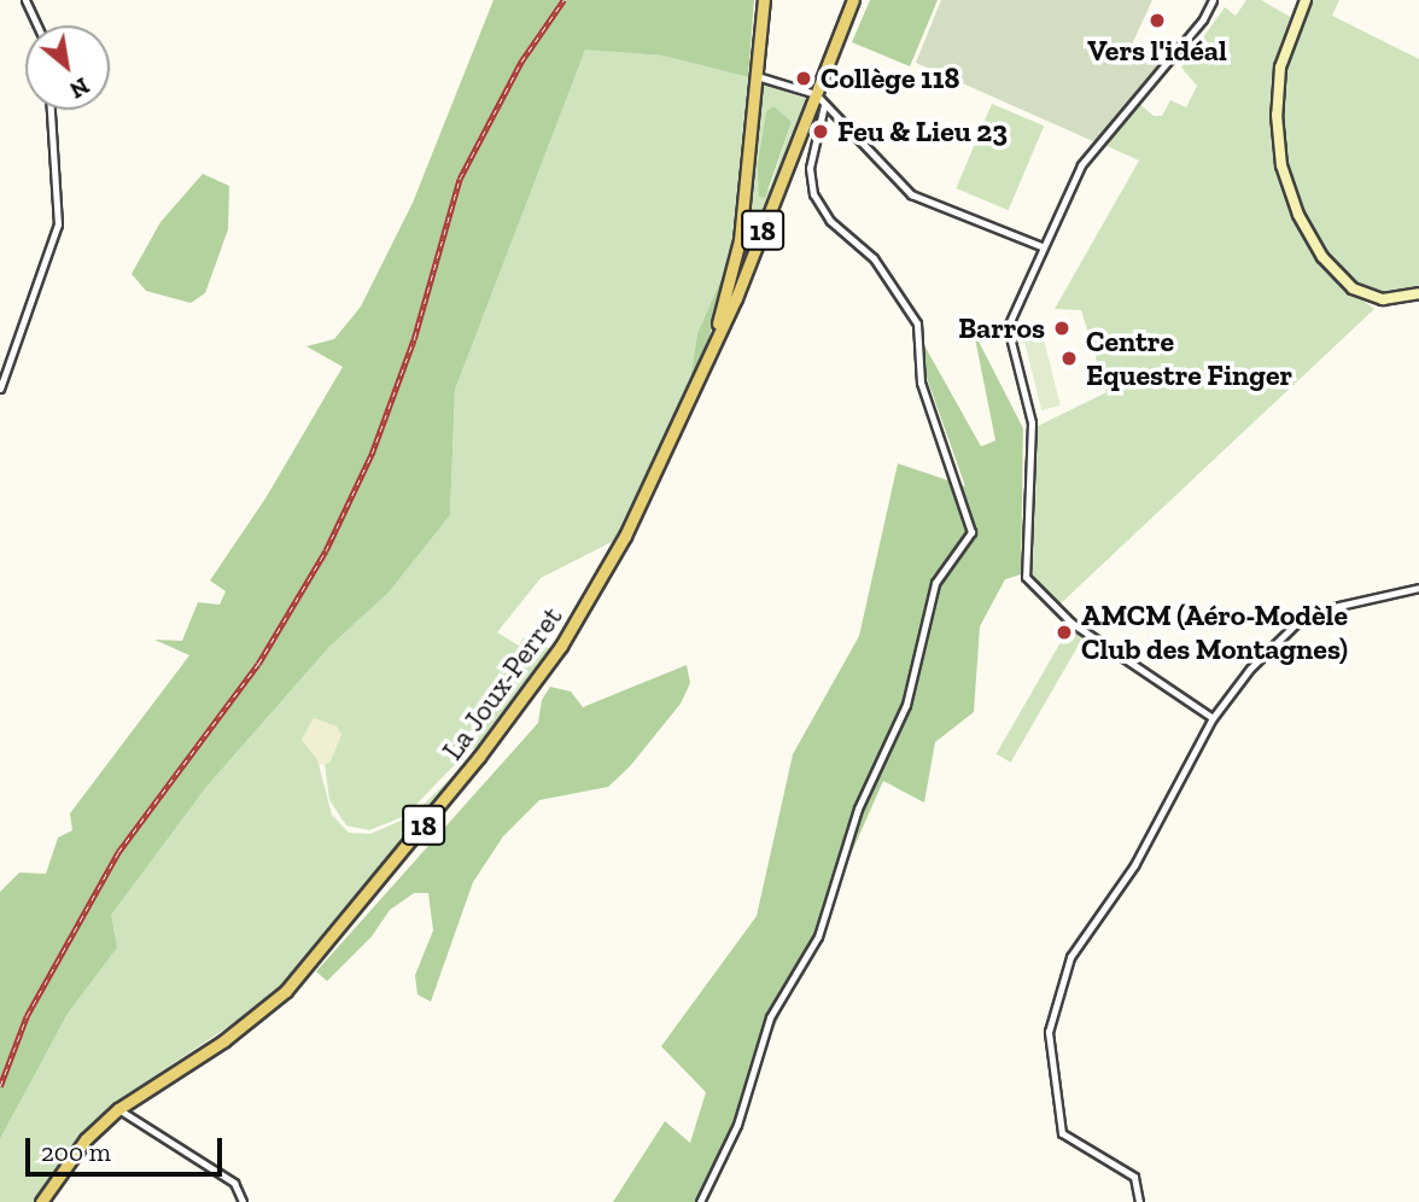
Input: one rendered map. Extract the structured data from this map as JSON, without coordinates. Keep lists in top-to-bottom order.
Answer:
{
  "streets": {
    "main road": ["18", "La Joux-Perret"]
  },
  "crossings": [
    ["18", "La Joux-Perret"]
  ],
  "places": [
    "Vers l'idéal",
    "Collège 118",
    "Feu & Lieu 23",
    "Barros",
    "Centre Equestre Finger",
    "AMCM (Aéro-Modèle Club des Montagnes)"
  ],
  "scale_bar": "200 m",
  "north": "bottom right"
}
